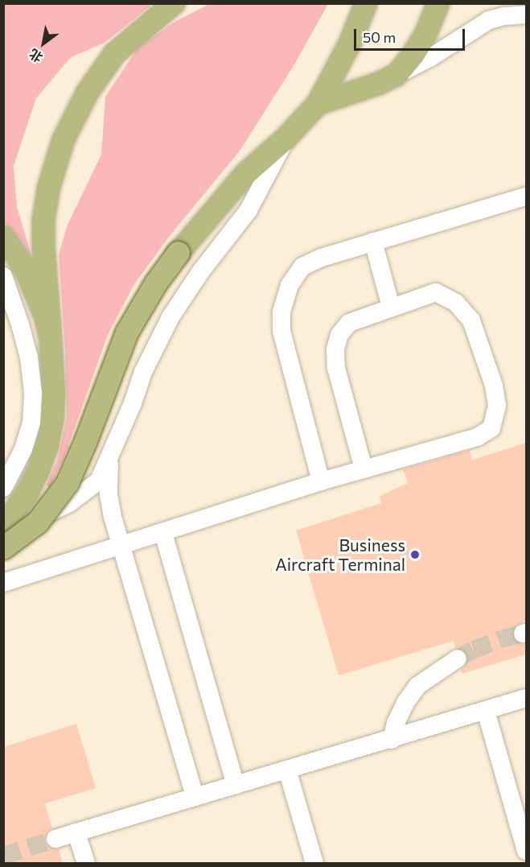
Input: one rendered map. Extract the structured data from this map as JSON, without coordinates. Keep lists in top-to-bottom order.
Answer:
{
  "places": ["Business Aircraft Terminal"],
  "scale_bar": "50 m",
  "north": "bottom left"
}
